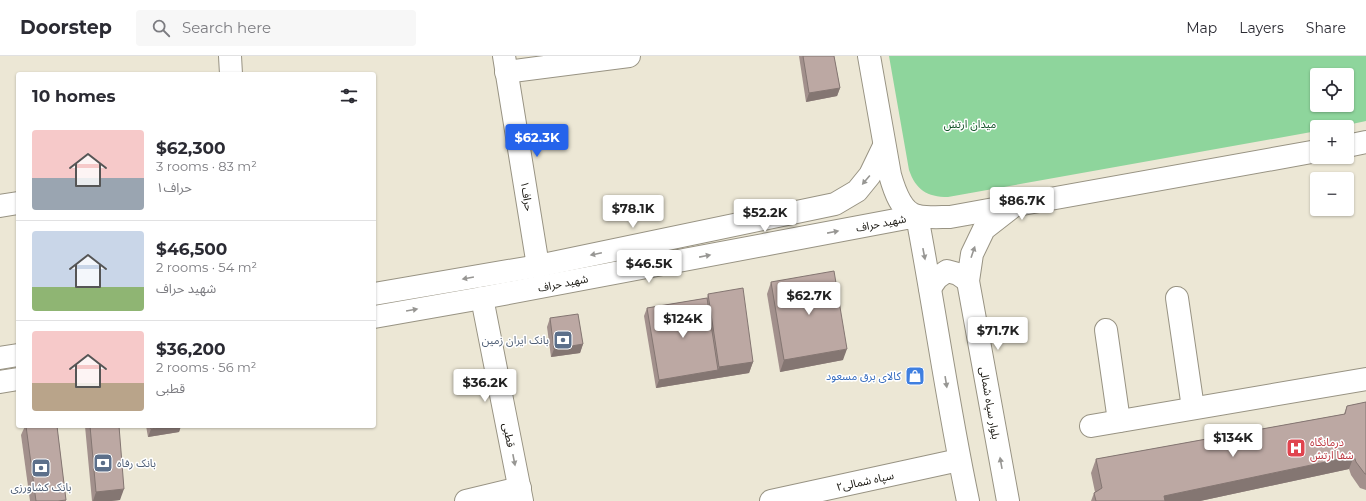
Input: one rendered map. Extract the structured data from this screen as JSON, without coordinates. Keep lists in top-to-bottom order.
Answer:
{
  "streets": {
    "main road": [
      "حراف۱",
      "شهید حراف",
      "بلوار سپاه شمالی",
      "قطبی",
      "سپاه شمالی۲"
    ]
  },
  "crossings": [
    ["شهید حراف", "قطبی"]
  ],
  "one_way": ["قطبی"],
  "parks": ["میدان ارتش"],
  "places": {
    "bank": ["بانک ایران زمین", "بانک رفاه", "بانک کشاورزی"],
    "shop": ["کالای برق مسعود"],
    "hospital": ["درمانگاه شفا ارتش"]
  },
  "page": {
    "header": "Doorstep",
    "search": "Search here",
    "nav": ["Map", "Layers", "Share"],
    "map_buttons": ["+", "−"],
    "heading": "10 homes",
    "list": [
      {
        "name": "$62,300",
        "note": "3 rooms · 83 m² · حراف۱"
      },
      {
        "name": "$46,500",
        "note": "2 rooms · 54 m² · شهید حراف"
      },
      {
        "name": "$36,200",
        "note": "2 rooms · 56 m² · قطبی"
      }
    ],
    "price": [
      "$62.3K",
      "$86.7K",
      "$78.1K",
      "$52.2K",
      "$46.5K",
      "$62.7K",
      "$124K",
      "$71.7K",
      "$36.2K",
      "$134K"
    ]
  }
}
